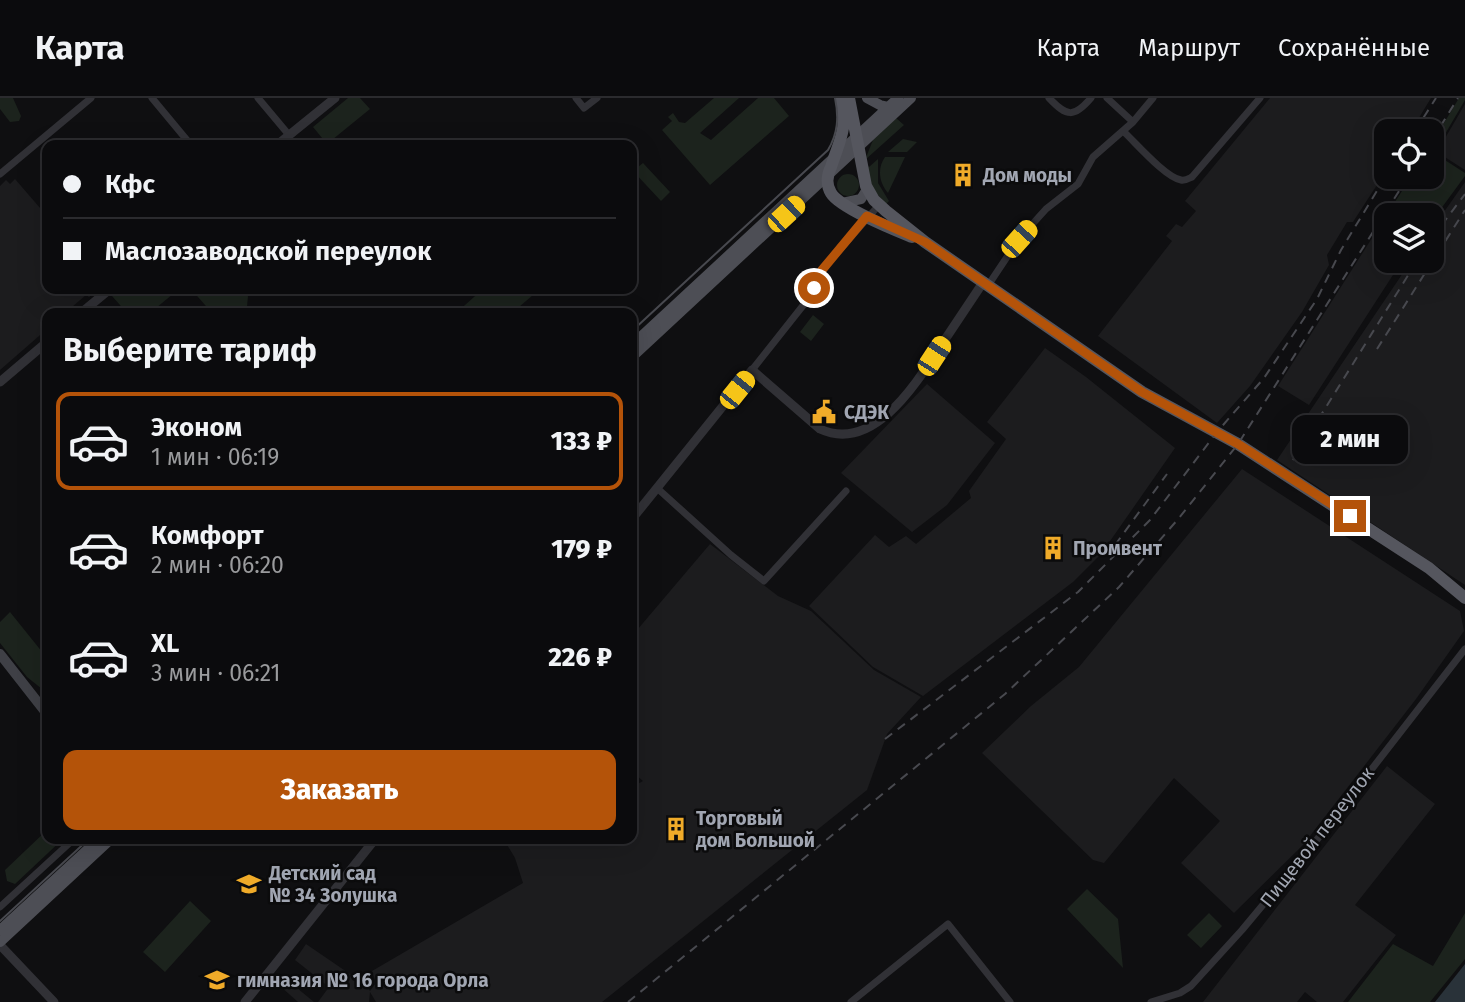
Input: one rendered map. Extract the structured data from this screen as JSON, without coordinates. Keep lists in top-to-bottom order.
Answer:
{
  "streets": {
    "street": ["Пищевой переулок"]
  },
  "places": {
    "building": ["Дом моды", "Промвент", "Торговый дом Большой"],
    "public building": ["СДЭК"],
    "school or university": ["Детский сад № 34 Золушка", "гимназия № 16 города Орла"]
  },
  "page": {
    "header": "Карта",
    "nav": ["Карта", "Маршрут", "Сохранённые"],
    "banner": ["Кфс", "Маслозаводской переулок"],
    "heading": "Выберите тариф",
    "list": [
      {
        "name": "Эконом",
        "note": "1 мин · 06:19",
        "value": "133 ₽"
      },
      {
        "name": "Комфорт",
        "note": "2 мин · 06:20",
        "value": "179 ₽"
      },
      {
        "name": "XL",
        "note": "3 мин · 06:21",
        "value": "226 ₽"
      }
    ],
    "bubble": "2 мин",
    "buttons": "Заказать"
  }
}
